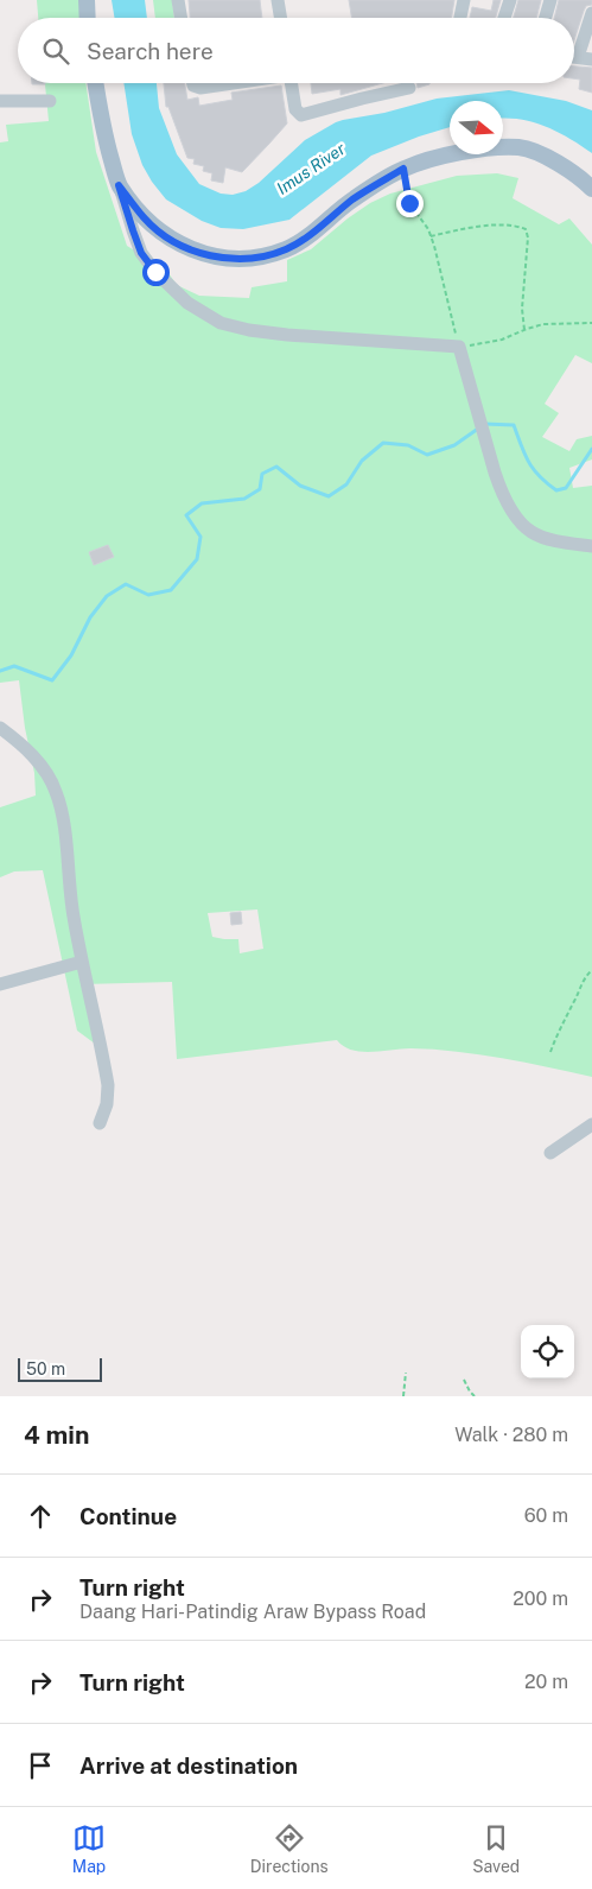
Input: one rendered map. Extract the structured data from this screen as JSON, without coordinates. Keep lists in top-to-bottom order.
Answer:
{
  "water": ["Imus River"],
  "scale_bar": "50 m",
  "north": "right",
  "page": {
    "search": "Search here",
    "scale": "50 m",
    "heading": ["4 min", "Walk · 280 m"],
    "list": [
      ["Continue", "60 m"],
      ["Turn right", "Daang Hari-Patindig Araw Bypass Road", "200 m"],
      ["Turn right", "20 m"],
      "Arrive at destination"
    ],
    "nav": ["Map", "Directions", "Saved"]
  }
}
